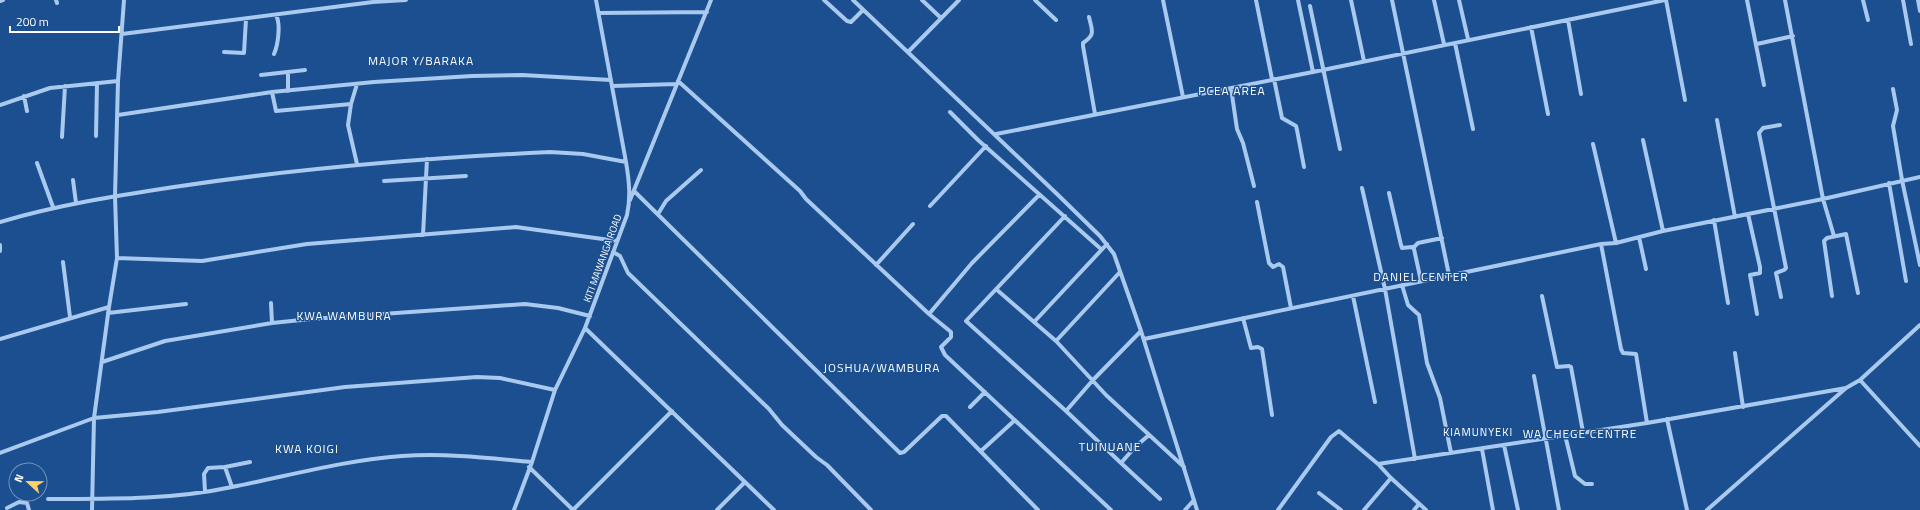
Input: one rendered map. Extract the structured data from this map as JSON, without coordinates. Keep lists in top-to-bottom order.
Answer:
{
  "streets": {
    "street": ["KITI MAWANGA ROAD"]
  },
  "districts": [
    "MAJOR Y/BARAKA",
    "PCEA AREA",
    "DANIEL CENTER",
    "KWA WAMBURA",
    "JOSHUA/WAMBURA",
    "KIAMUNYEKI",
    "WA CHEGE CENTRE",
    "TUINUANE",
    "KWA KOIGI"
  ],
  "scale_bar": "200 m",
  "north": "left"
}
